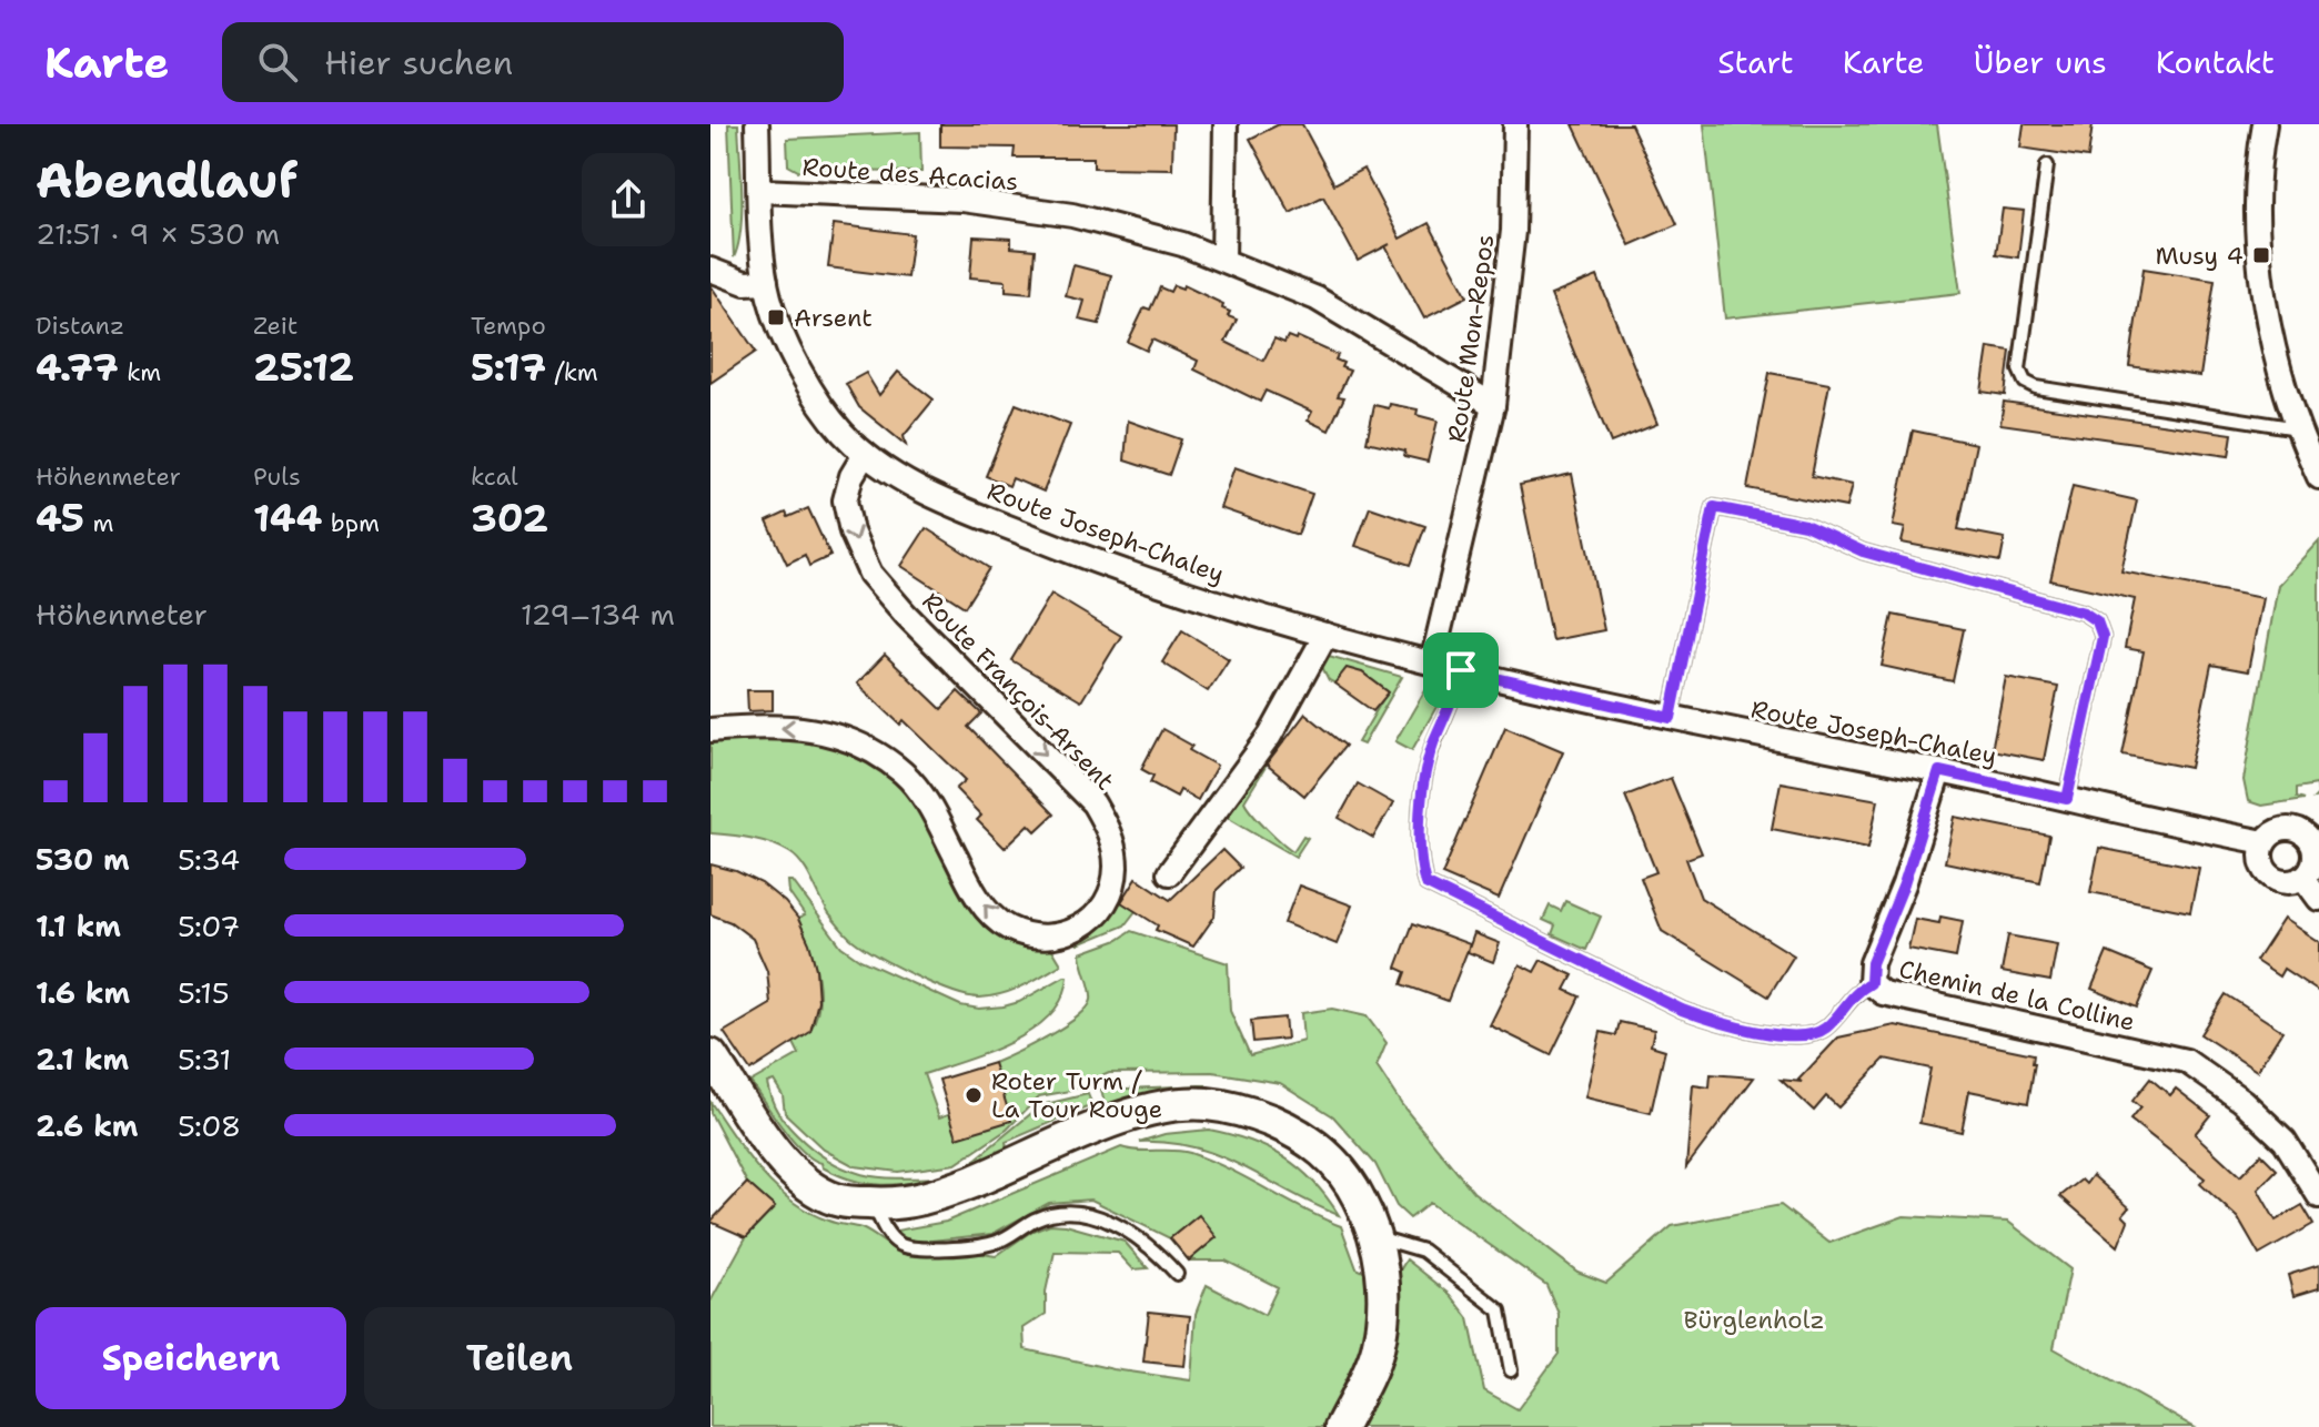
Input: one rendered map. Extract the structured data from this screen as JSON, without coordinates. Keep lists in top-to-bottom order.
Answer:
{
  "streets": {
    "street": [
      "Route des Acacias",
      "Route Mon-Repos",
      "Route Joseph-Chaley",
      "Route François-Arsent",
      "Chemin de la Colline"
    ]
  },
  "crossings": [
    ["Route des Acacias", "Route Mon-Repos"],
    ["Route des Acacias", "Route Joseph-Chaley"],
    ["Route Mon-Repos", "Route Joseph-Chaley"],
    ["Route Joseph-Chaley", "Route François-Arsent"],
    ["Route Joseph-Chaley", "Chemin de la Colline"]
  ],
  "parks": ["Bürglenholz"],
  "places": {
    "transit": ["Musy 4", "Arsent"],
    "other": ["Roter Turm / La Tour Rouge"]
  },
  "page": {
    "header": "Karte",
    "search": "Hier suchen",
    "nav": [
      "Start",
      "Karte",
      "Über uns",
      "Kontakt"
    ],
    "heading": ["Abendlauf", "21:51 · 9 × 530 m"],
    "stats": [
      ["Distanz", "4.77 km"],
      ["Zeit", "25:12"],
      ["Tempo", "5:17 /km"],
      ["Höhenmeter", "45 m"],
      ["Puls", "144 bpm"],
      ["kcal", "302"]
    ],
    "chart": ["Höhenmeter", "129–134 m"],
    "list": [
      {
        "name": "530 m",
        "note": "5:34"
      },
      {
        "name": "1.1 km",
        "note": "5:07"
      },
      {
        "name": "1.6 km",
        "note": "5:15"
      },
      {
        "name": "2.1 km",
        "note": "5:31"
      },
      {
        "name": "2.6 km",
        "note": "5:08"
      }
    ],
    "buttons": ["Speichern", "Teilen"]
  }
}
